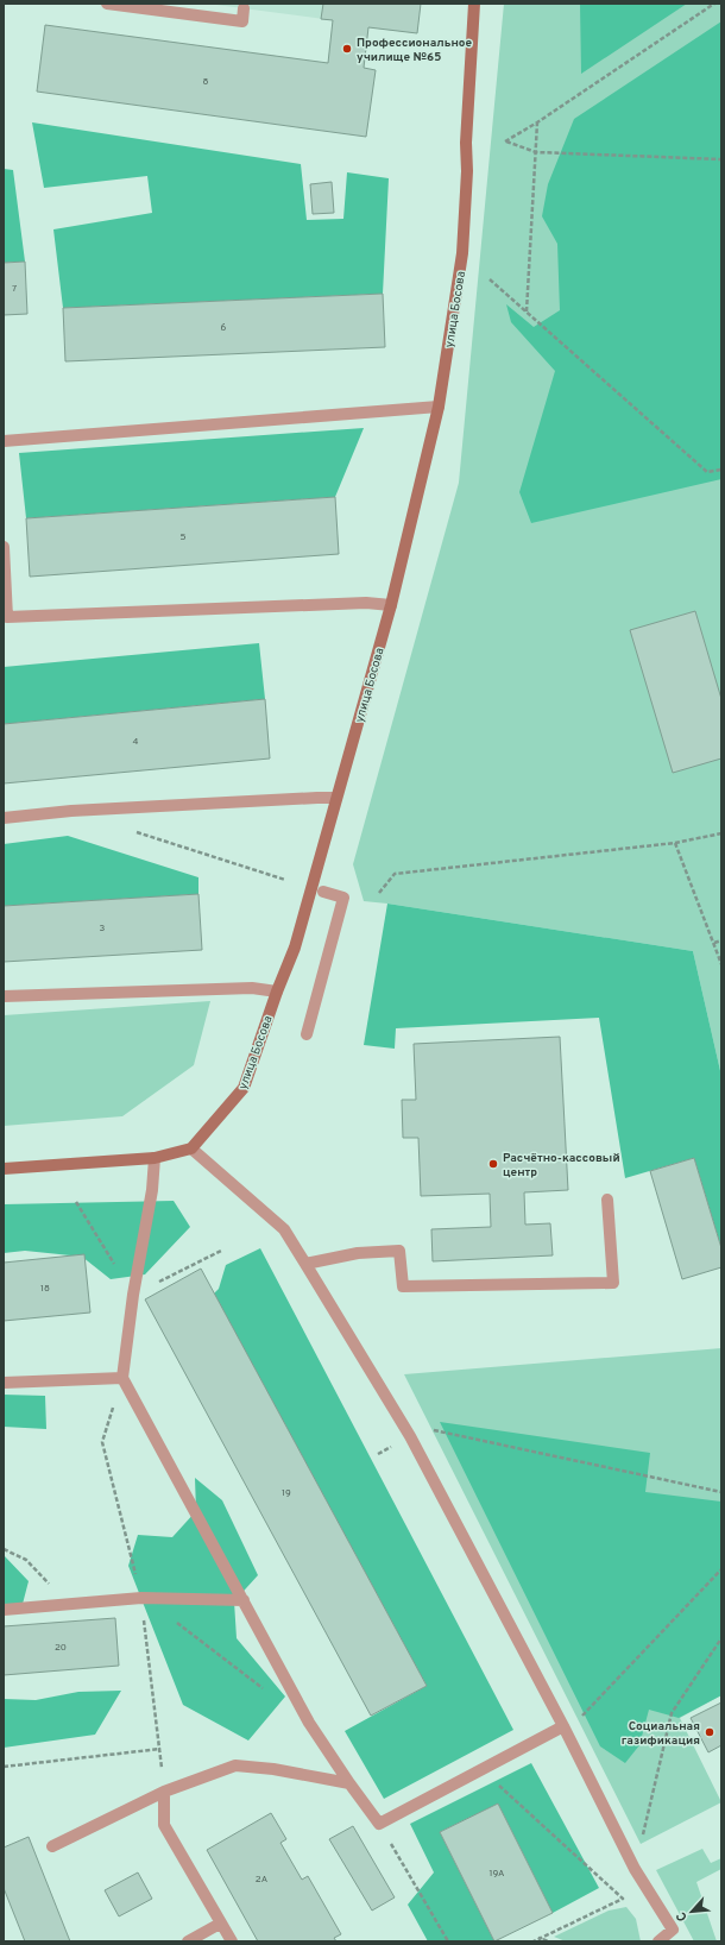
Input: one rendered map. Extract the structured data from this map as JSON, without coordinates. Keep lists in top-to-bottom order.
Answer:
{
  "streets": {
    "street": ["улица Босова"]
  },
  "places": ["Профессиональное училище №65", "Расчётно-кассовый центр", "Социальная газификация"],
  "house_numbers": [
    "8",
    "7",
    "6",
    "5",
    "4",
    "3",
    "18",
    "19",
    "20",
    "19А",
    "2А"
  ],
  "north": "bottom left"
}
